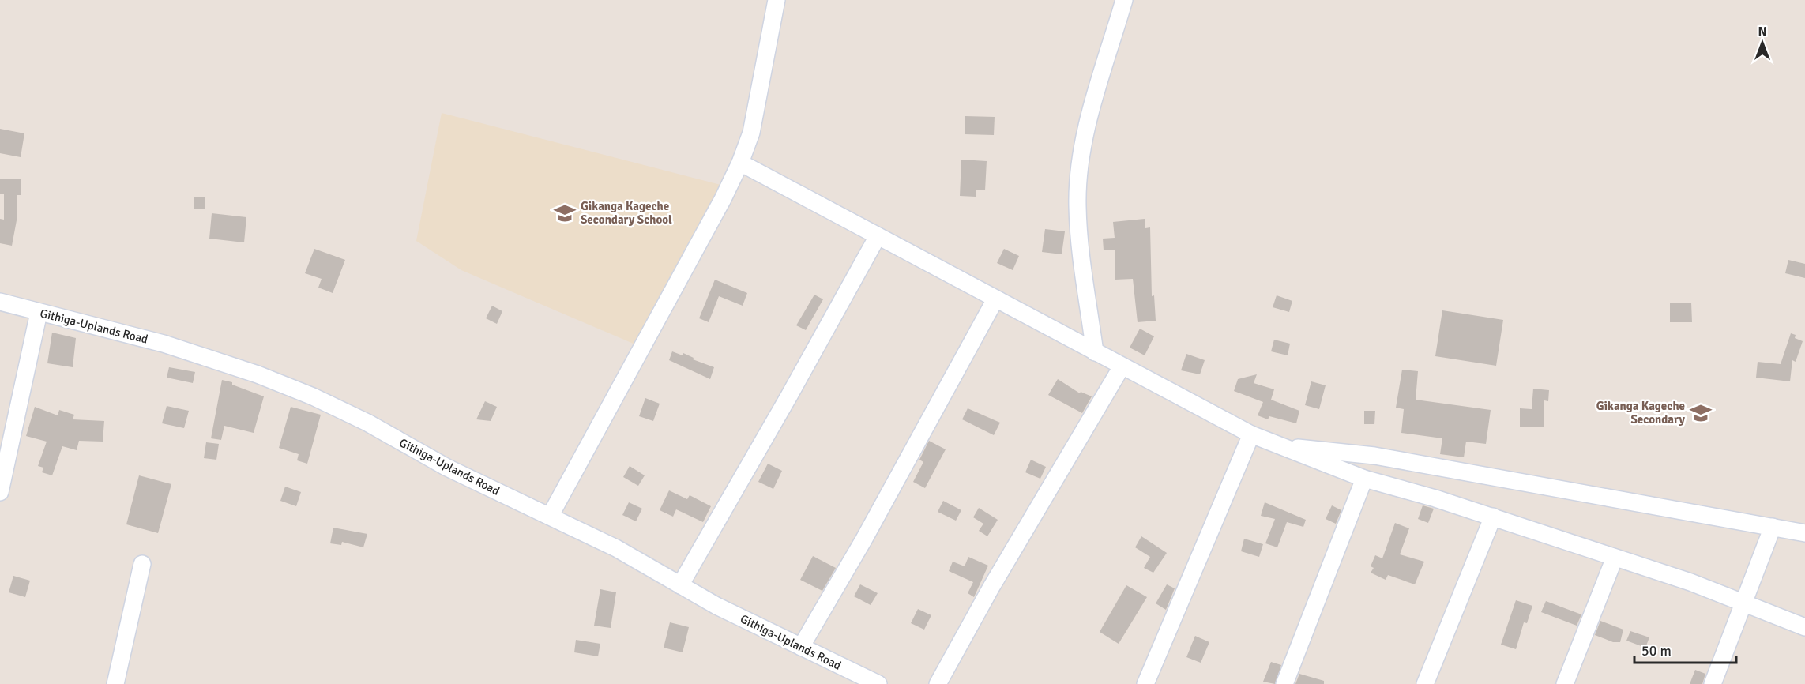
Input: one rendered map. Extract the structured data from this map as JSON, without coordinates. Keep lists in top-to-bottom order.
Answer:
{
  "streets": {
    "street": ["Githiga-Uplands Road"]
  },
  "places": {
    "school or university": ["Gikanga Kageche Secondary School", "Gikanga Kageche Secondary"]
  },
  "scale_bar": "50 m",
  "north": "top"
}
